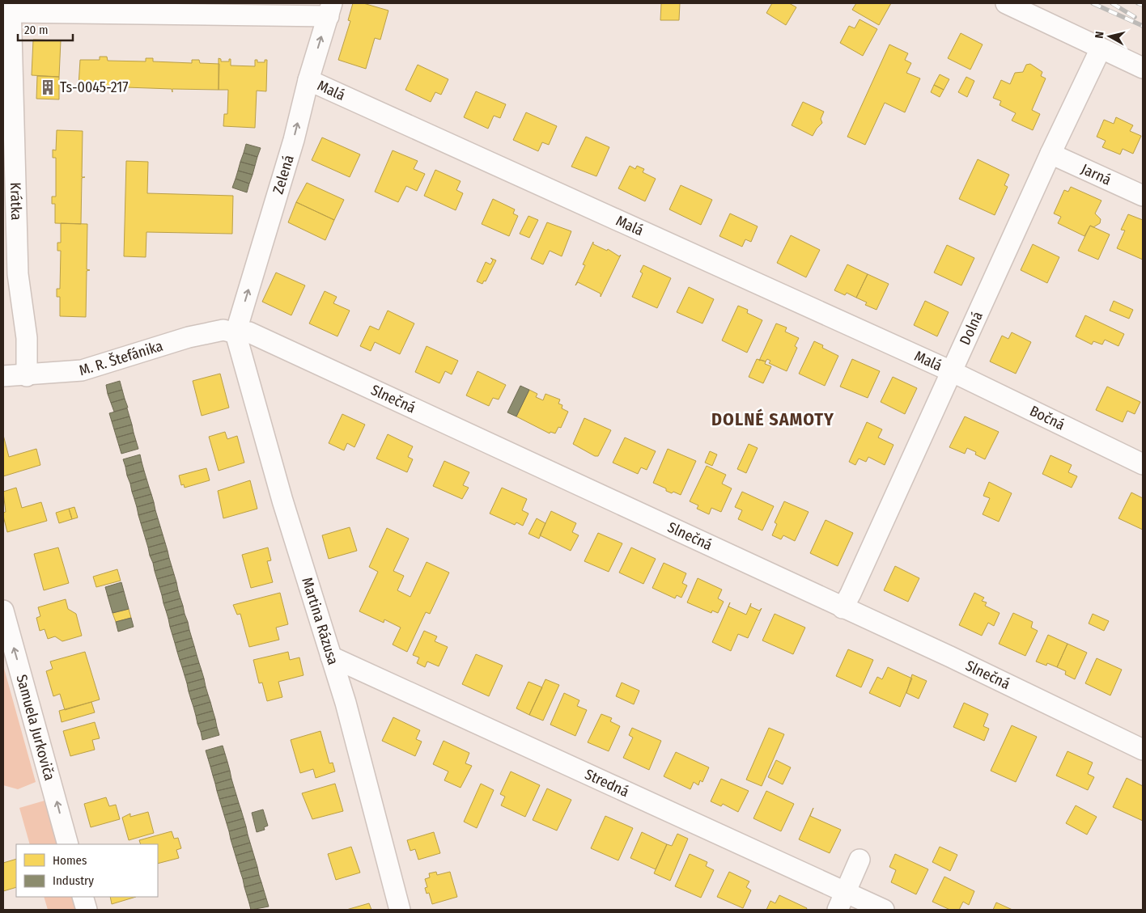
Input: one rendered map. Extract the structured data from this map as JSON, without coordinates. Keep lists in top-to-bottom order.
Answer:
{
  "streets": {
    "street": [
      "Malá",
      "Zelená",
      "Jarná",
      "Krátka",
      "Dolná",
      "M. R. Štefánika",
      "Slnečná",
      "Bočná",
      "Martina Rázusa",
      "Samuela Jurkoviča",
      "Stredná"
    ]
  },
  "crossings": [
    ["Malá", "Zelená"],
    ["Malá", "Dolná"],
    ["Malá", "Bočná"],
    ["Zelená", "Krátka"],
    ["Zelená", "M. R. Štefánika"],
    ["Zelená", "Slnečná"],
    ["Zelená", "Martina Rázusa"],
    ["Jarná", "Dolná"],
    ["Krátka", "M. R. Štefánika"],
    ["Dolná", "Slnečná"],
    ["Dolná", "Bočná"],
    ["M. R. Štefánika", "Slnečná"],
    ["M. R. Štefánika", "Martina Rázusa"],
    ["Slnečná", "Martina Rázusa"],
    ["Martina Rázusa", "Stredná"]
  ],
  "one_way": ["Zelená", "Samuela Jurkoviča"],
  "districts": ["DOLNÉ SAMOTY"],
  "places": {
    "building": ["Ts-0045-217"]
  },
  "legend": ["Homes", "Industry"],
  "scale_bar": "20 m",
  "north": "left"
}
